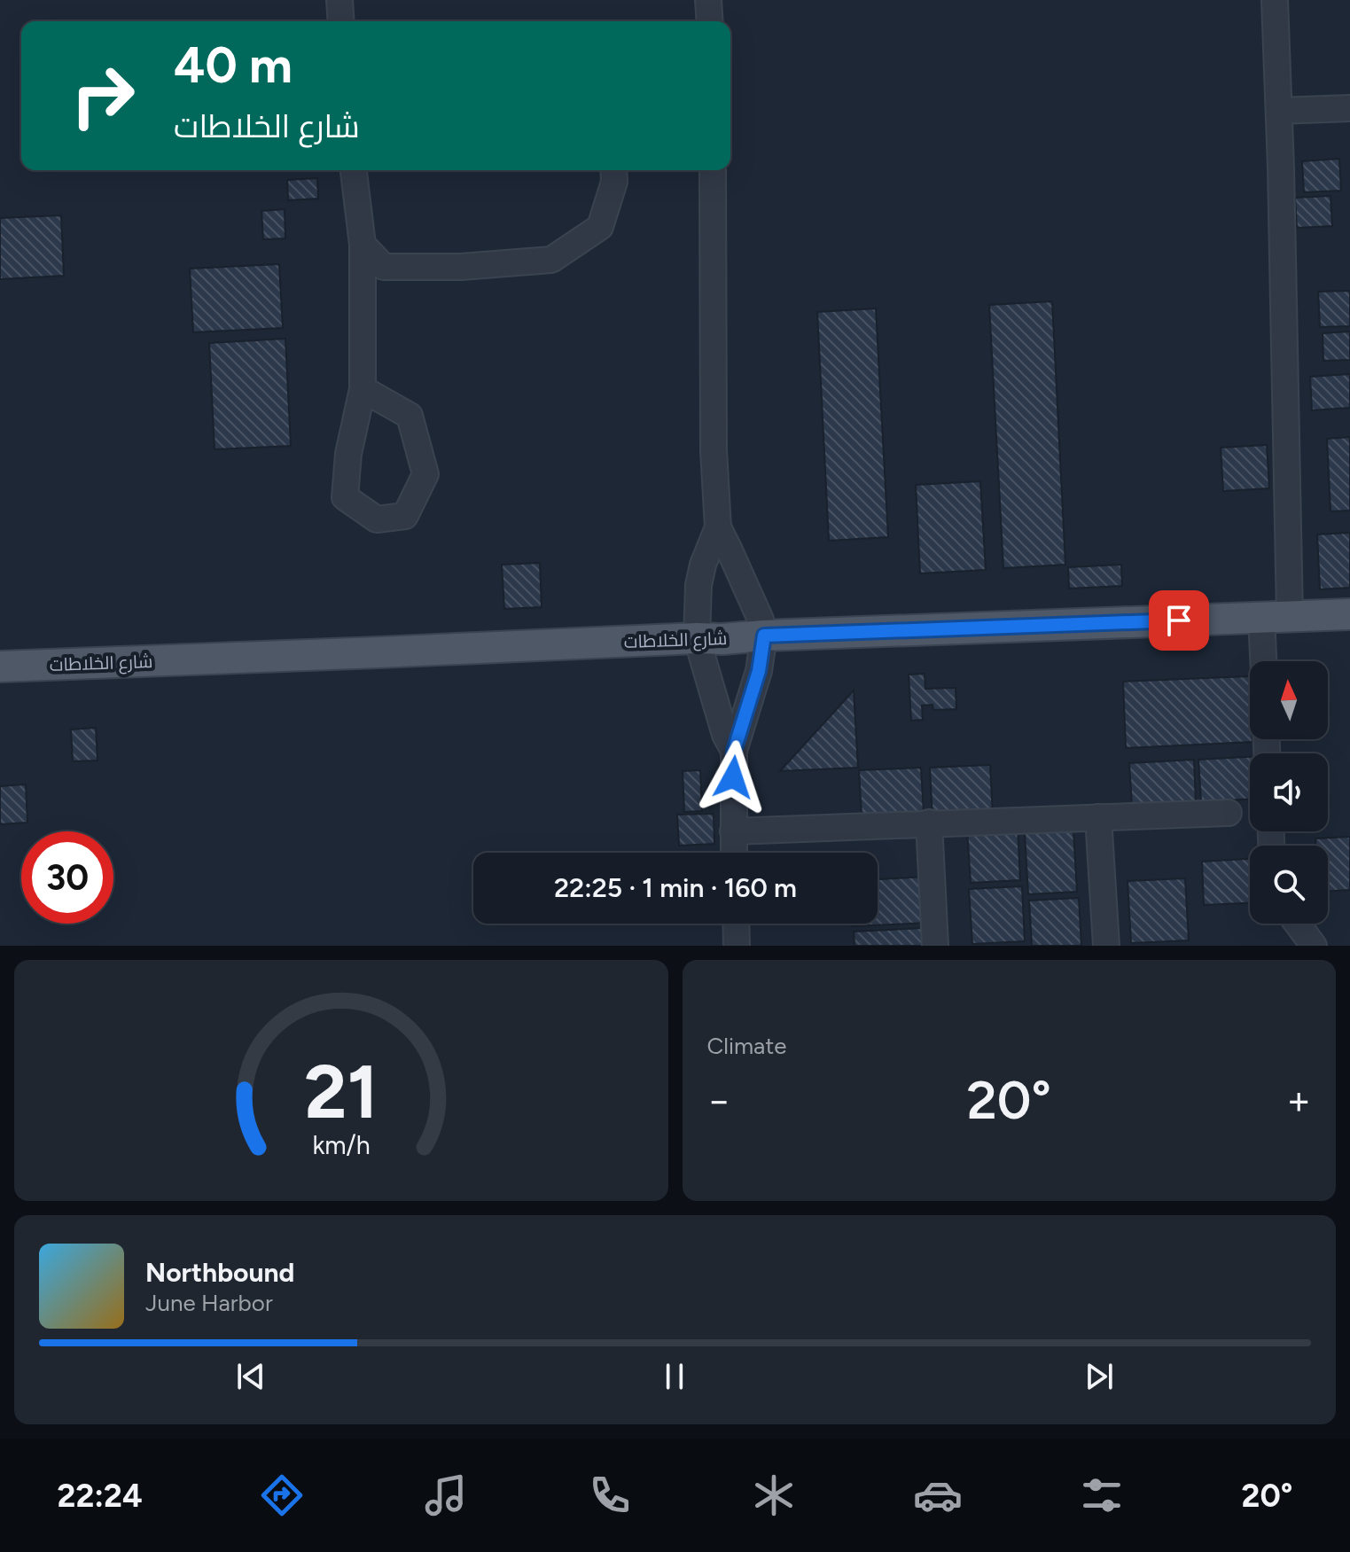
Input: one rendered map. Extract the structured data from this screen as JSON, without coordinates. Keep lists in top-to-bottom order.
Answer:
{
  "streets": {
    "main road": ["شارع الخلاطات"]
  },
  "north": "top",
  "page": {
    "turn": ["40 m", "شارع الخلاطات"],
    "limit": "30",
    "trip": "22:25 · 1 min · 160 m",
    "tile": "Climate",
    "heat": ["−", "20°", "+"],
    "song": ["Northbound", "June Harbor"],
    "tabs": ["22:24", "20°"],
    "gauge": ["21", "km/h"]
  }
}
